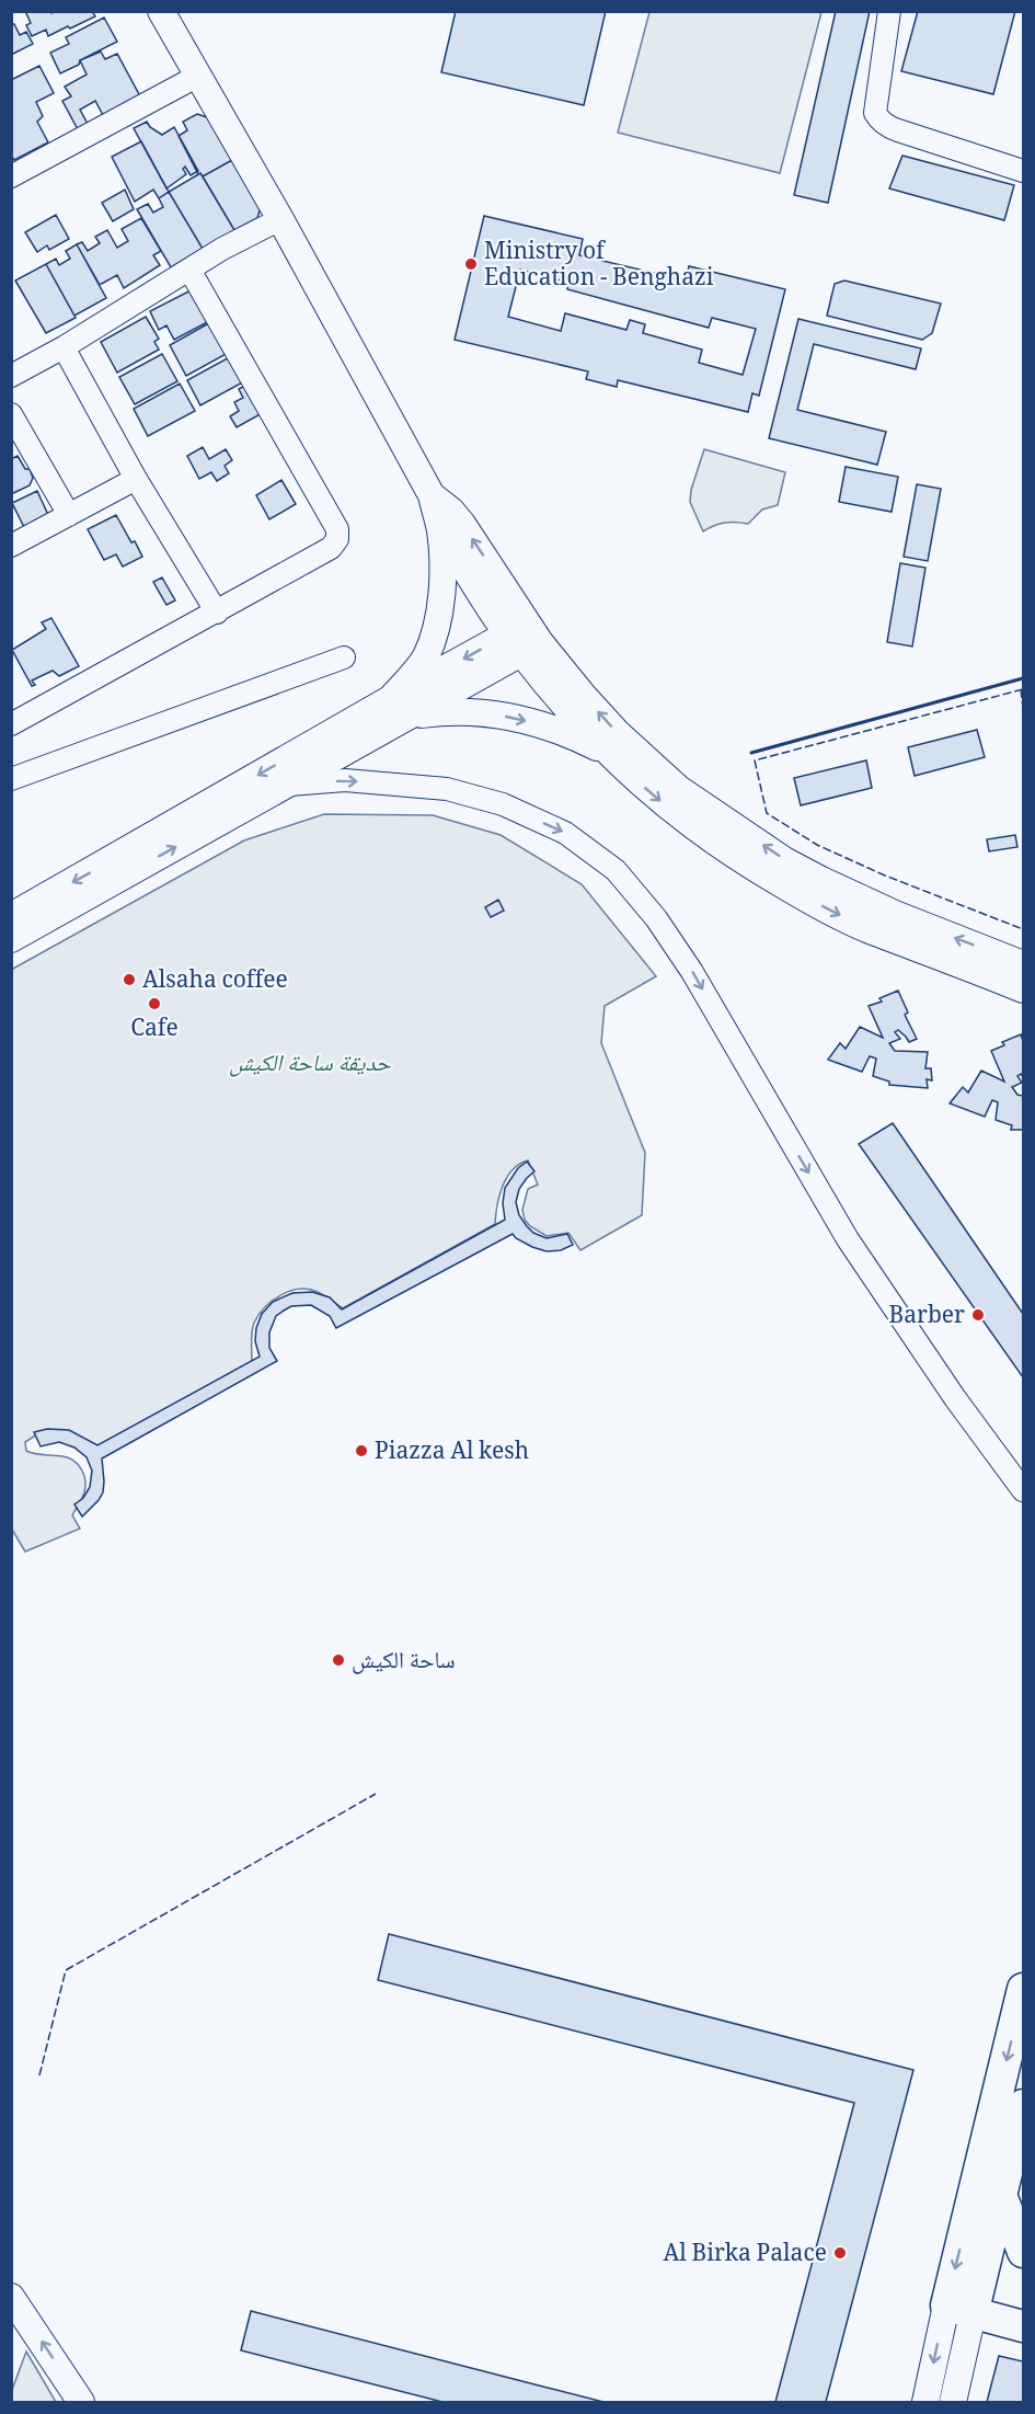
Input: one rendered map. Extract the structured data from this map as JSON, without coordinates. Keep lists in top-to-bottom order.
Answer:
{
  "parks": ["حديقة ساحة الكيش"],
  "places": [
    "Ministry of Education - Benghazi",
    "Alsaha coffee",
    "Cafe",
    "Barber",
    "Piazza Al kesh",
    "ساحة الكيش",
    "Al Birka Palace"
  ]
}
